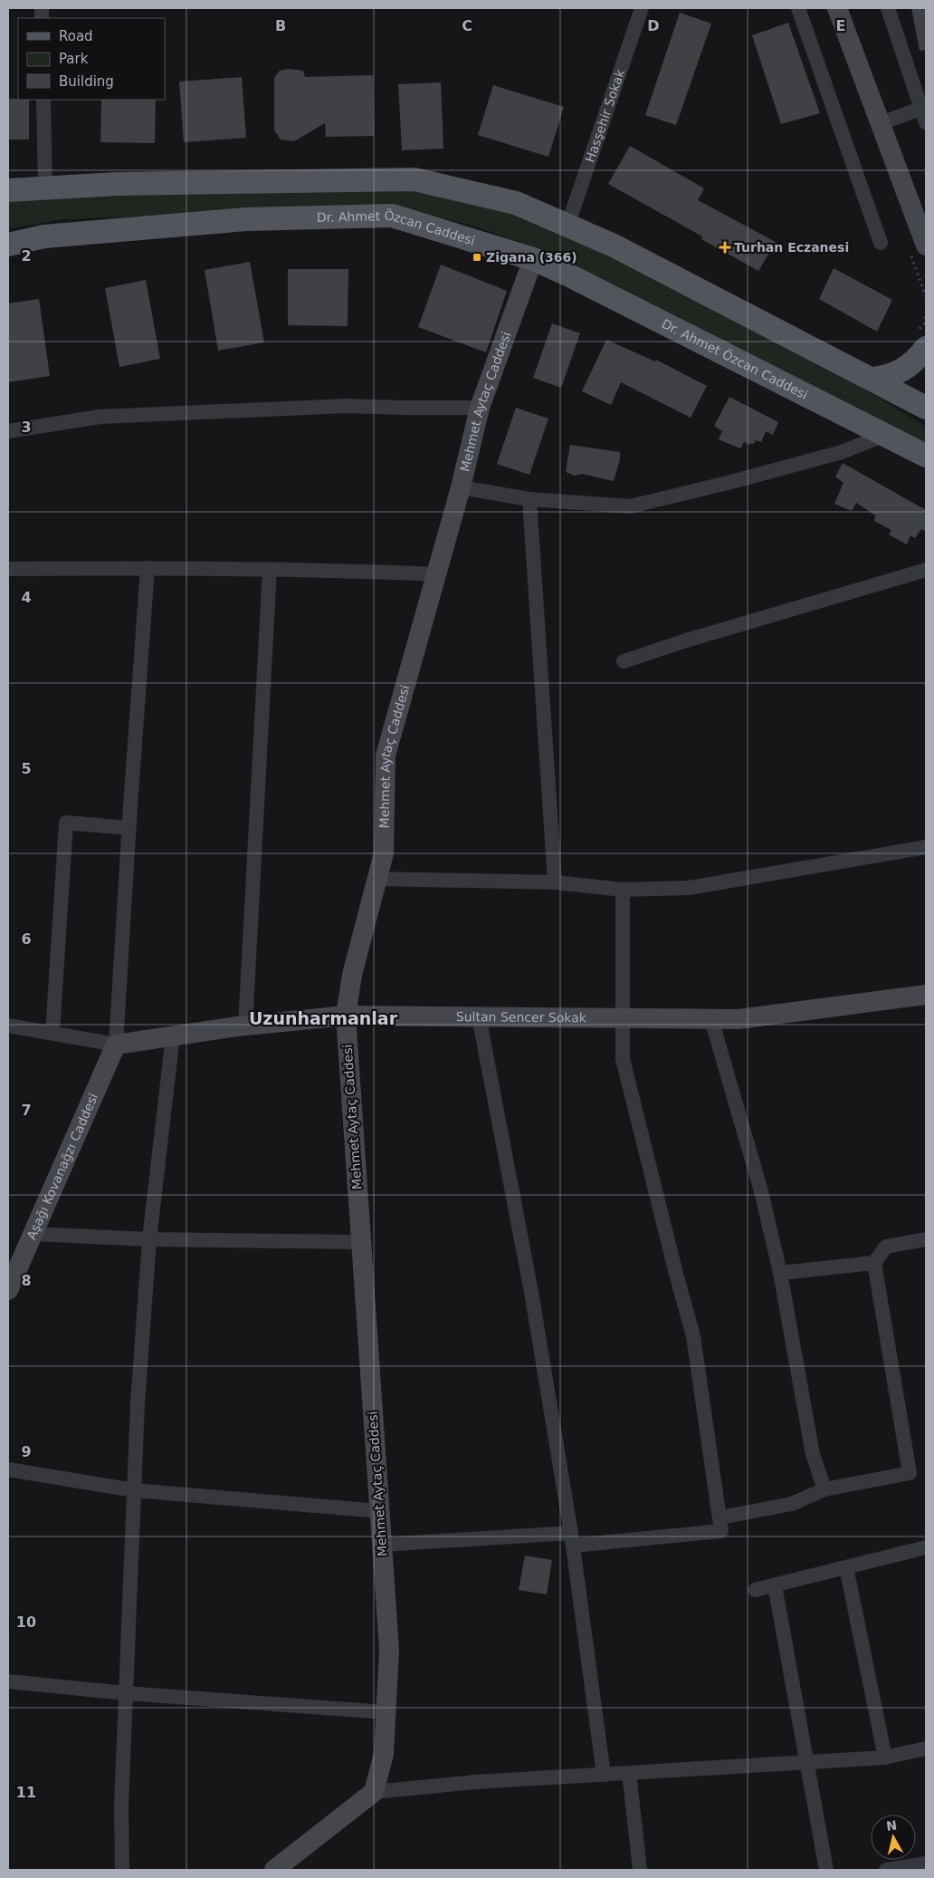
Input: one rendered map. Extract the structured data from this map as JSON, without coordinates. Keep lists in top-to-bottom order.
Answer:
{
  "streets": {
    "main road": ["Dr. Ahmet Özcan Caddesi"],
    "street": [
      "Hasşehir Sokak",
      "Mehmet Aytaç Caddesi",
      "Sultan Sencer Sokak",
      "Aşağı Kovanağzı Caddesi"
    ]
  },
  "crossings": [
    ["Dr. Ahmet Özcan Caddesi", "Mehmet Aytaç Caddesi"],
    ["Mehmet Aytaç Caddesi", "Sultan Sencer Sokak"],
    ["Sultan Sencer Sokak", "Aşağı Kovanağzı Caddesi"]
  ],
  "districts": ["Uzunharmanlar"],
  "places": {
    "health": ["Turhan Eczanesi"],
    "transit": ["Zigana (366)"]
  },
  "legend": ["Road", "Park", "Building"],
  "north": "top",
  "grid": {
    "columns": [
      "B",
      "C",
      "D",
      "E"
    ],
    "rows": [
      "2",
      "3",
      "4",
      "5",
      "6",
      "7",
      "8",
      "9",
      "10",
      "11"
    ]
  }
}
